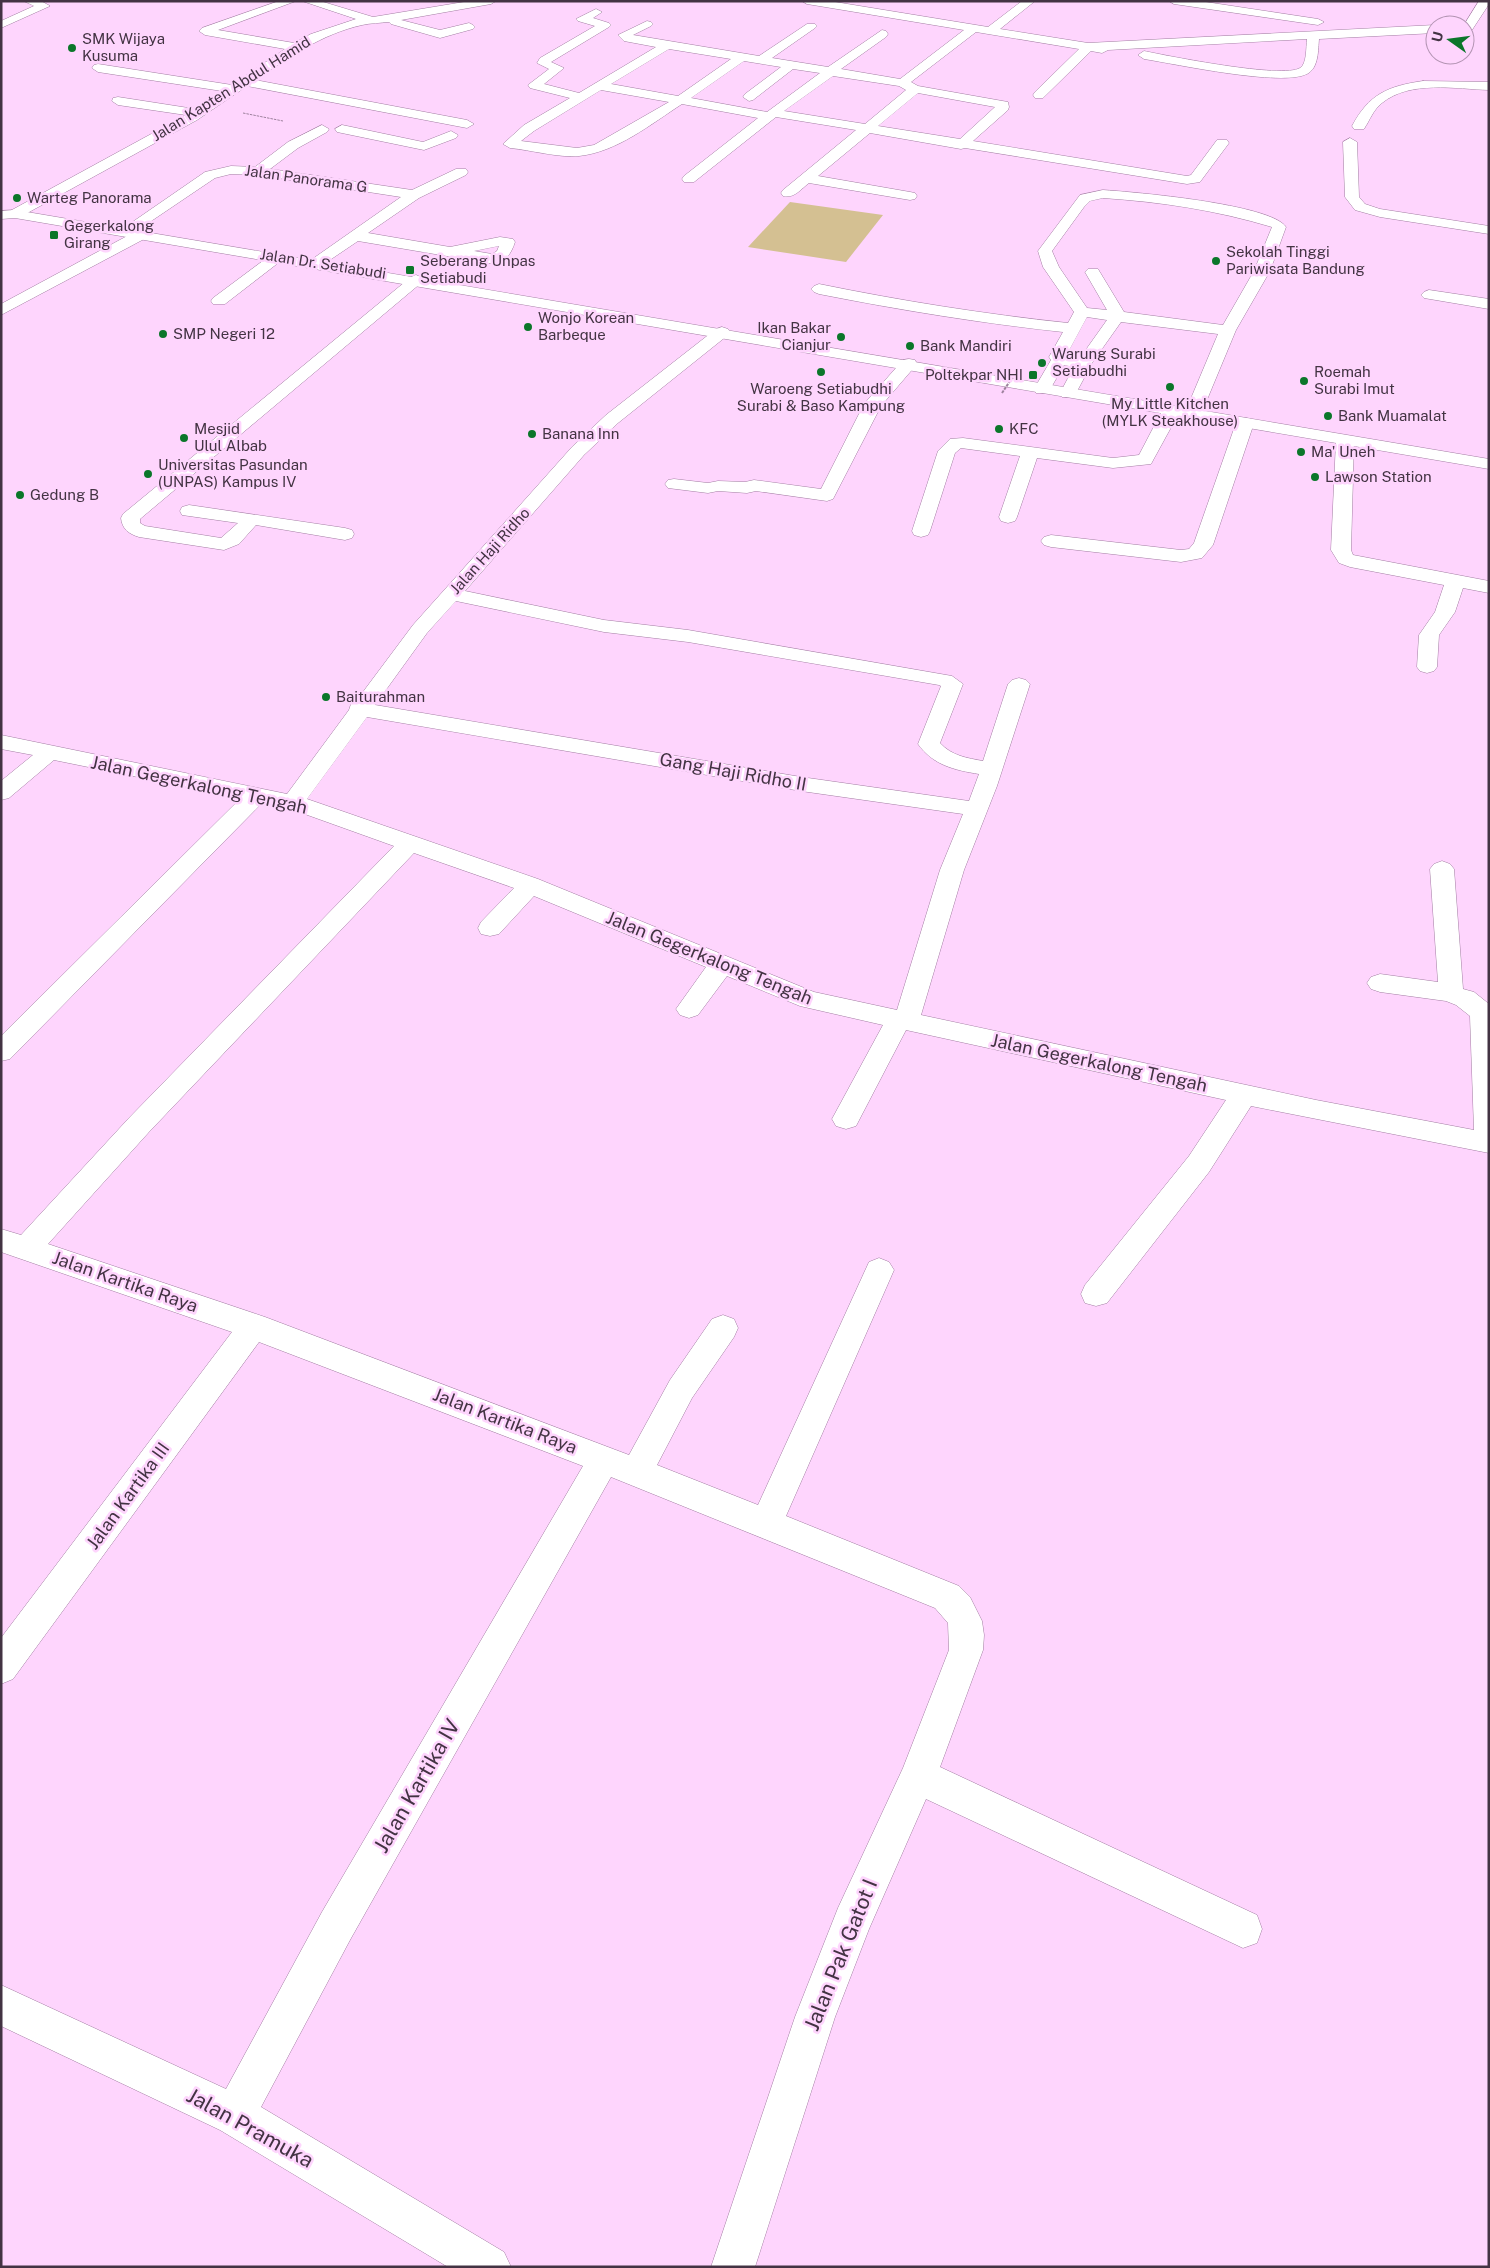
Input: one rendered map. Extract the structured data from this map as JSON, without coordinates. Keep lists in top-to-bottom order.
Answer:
{
  "streets": {
    "street": [
      "Jalan Kapten Abdul Hamid",
      "Jalan Panorama G",
      "Jalan Dr. Setiabudi",
      "Jalan Haji Ridho",
      "Gang Haji Ridho II",
      "Jalan Gegerkalong Tengah",
      "Jalan Kartika Raya",
      "Jalan Kartika III",
      "Jalan Kartika IV",
      "Jalan Pak Gatot I",
      "Jalan Pramuka"
    ]
  },
  "crossings": [
    ["Jalan Kapten Abdul Hamid", "Jalan Dr. Setiabudi"],
    ["Jalan Panorama G", "Jalan Dr. Setiabudi"],
    ["Jalan Dr. Setiabudi", "Jalan Haji Ridho"],
    ["Jalan Haji Ridho", "Gang Haji Ridho II"],
    ["Jalan Haji Ridho", "Jalan Gegerkalong Tengah"],
    ["Jalan Kartika Raya", "Jalan Kartika III"],
    ["Jalan Kartika Raya", "Jalan Kartika IV"],
    ["Jalan Kartika Raya", "Jalan Pak Gatot I"],
    ["Jalan Kartika IV", "Jalan Pramuka"]
  ],
  "places": {
    "other": [
      "SMK Wijaya Kusuma",
      "Warteg Panorama",
      "Sekolah Tinggi Pariwisata Bandung",
      "Wonjo Korean Barbeque",
      "SMP Negeri 12",
      "Ikan Bakar Cianjur",
      "Bank Mandiri",
      "Warung Surabi Setiabudhi",
      "Waroeng Setiabudhi Surabi & Baso Kampung",
      "Roemah Surabi Imut",
      "My Little Kitchen (MYLK Steakhouse)",
      "Bank Muamalat",
      "KFC",
      "Banana Inn",
      "Mesjid Ulul Albab",
      "Ma' Uneh",
      "Universitas Pasundan (UNPAS) Kampus IV",
      "Lawson Station",
      "Gedung B",
      "Baiturahman"
    ],
    "transit": ["Gegerkalong Girang", "Seberang Unpas Setiabudi", "Poltekpar NHI"]
  },
  "north": "left"
}
